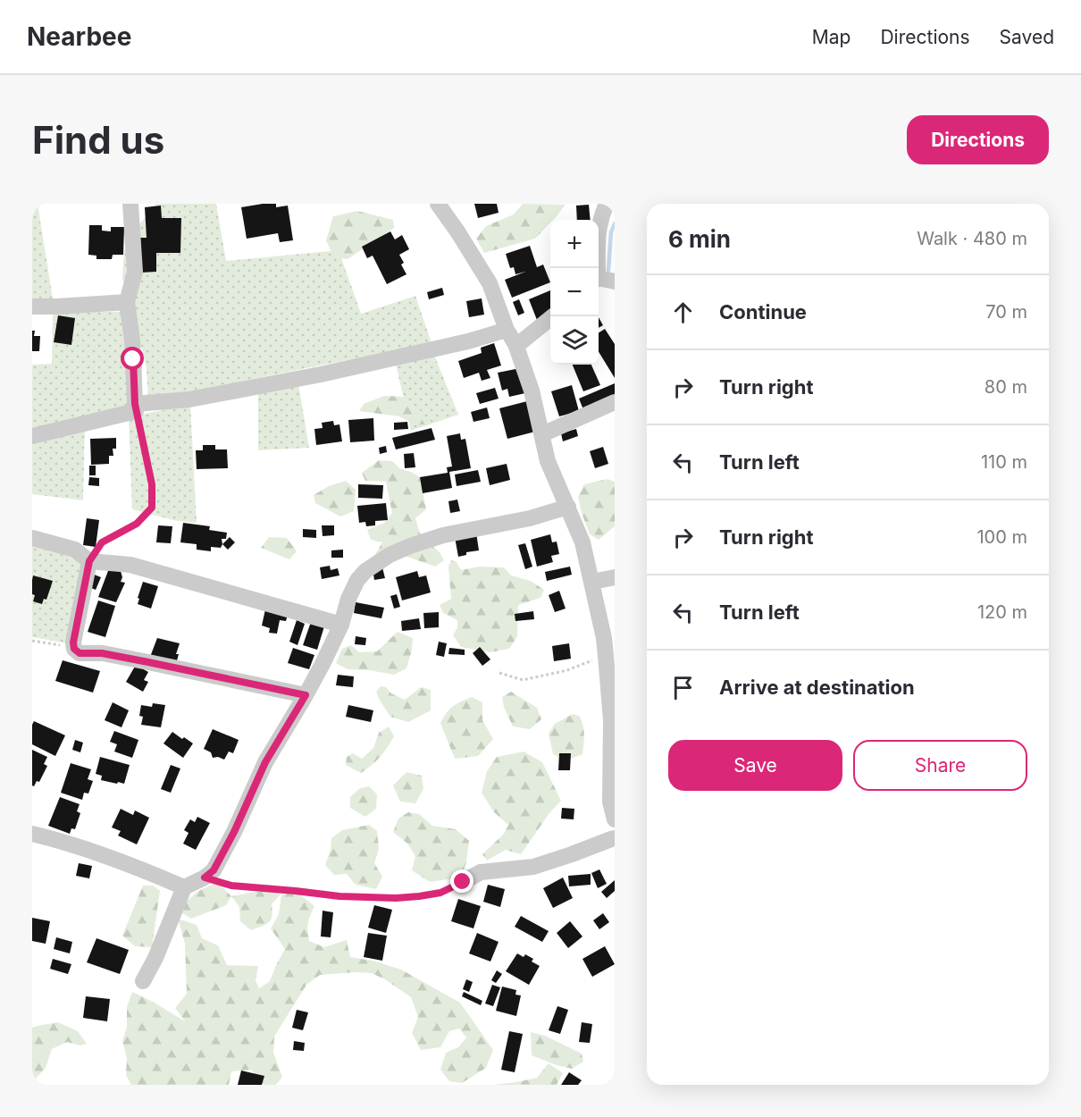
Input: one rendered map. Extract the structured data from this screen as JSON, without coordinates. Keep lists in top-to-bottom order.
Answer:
{
  "page": {
    "header": "Nearbee",
    "nav": ["Map", "Directions", "Saved"],
    "buttons": [
      "Directions",
      ["Save", "Share"]
    ],
    "title": "Find us",
    "heading": ["6 min", "Walk · 480 m"],
    "map_buttons": ["+", "−"],
    "list": [
      ["Continue", "70 m"],
      ["Turn right", "80 m"],
      ["Turn left", "110 m"],
      ["Turn right", "100 m"],
      ["Turn left", "120 m"],
      "Arrive at destination"
    ]
  }
}
